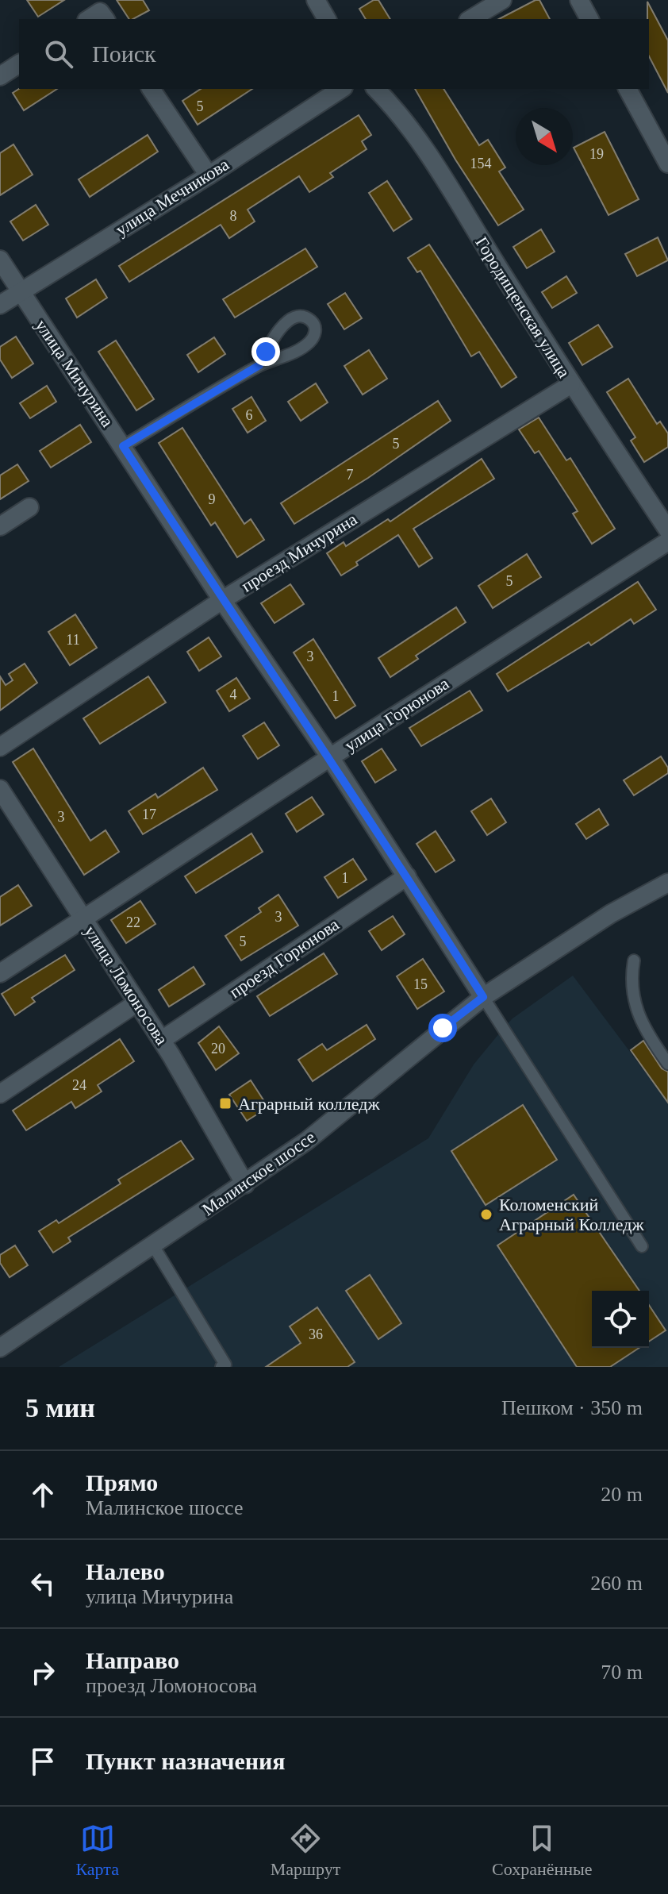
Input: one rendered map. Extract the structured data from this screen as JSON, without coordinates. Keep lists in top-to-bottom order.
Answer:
{
  "streets": {
    "street": [
      "улица Мечникова",
      "Городищенская улица",
      "улица Мичурина",
      "проезд Мичурина",
      "улица Горюнова",
      "проезд Горюнова",
      "улица Ломоносова",
      "Малинское шоссе"
    ]
  },
  "crossings": [
    ["улица Мечникова", "улица Мичурина"],
    ["Городищенская улица", "проезд Мичурина"],
    ["улица Мичурина", "проезд Мичурина"],
    ["улица Мичурина", "улица Горюнова"],
    ["улица Мичурина", "проезд Горюнова"],
    ["улица Мичурина", "Малинское шоссе"],
    ["улица Горюнова", "улица Ломоносова"],
    ["проезд Горюнова", "улица Ломоносова"],
    ["улица Ломоносова", "Малинское шоссе"]
  ],
  "places": {
    "transit": ["Аграрный колледж"],
    "other": ["Коломенский Аграрный Колледж"]
  },
  "house_numbers": [
    "5",
    "19",
    "154",
    "8",
    "6",
    "5",
    "7",
    "9",
    "5",
    "11",
    "3",
    "4",
    "1",
    "17",
    "3",
    "1",
    "3",
    "22",
    "5",
    "15",
    "20",
    "24",
    "36"
  ],
  "north": "bottom right",
  "page": {
    "search": "Поиск",
    "heading": ["5 мин", "Пешком · 350 m"],
    "list": [
      ["Прямо", "Малинское шоссе", "20 m"],
      ["Налево", "улица Мичурина", "260 m"],
      ["Направо", "проезд Ломоносова", "70 m"],
      "Пункт назначения"
    ],
    "nav": ["Карта", "Маршрут", "Сохранённые"]
  }
}
